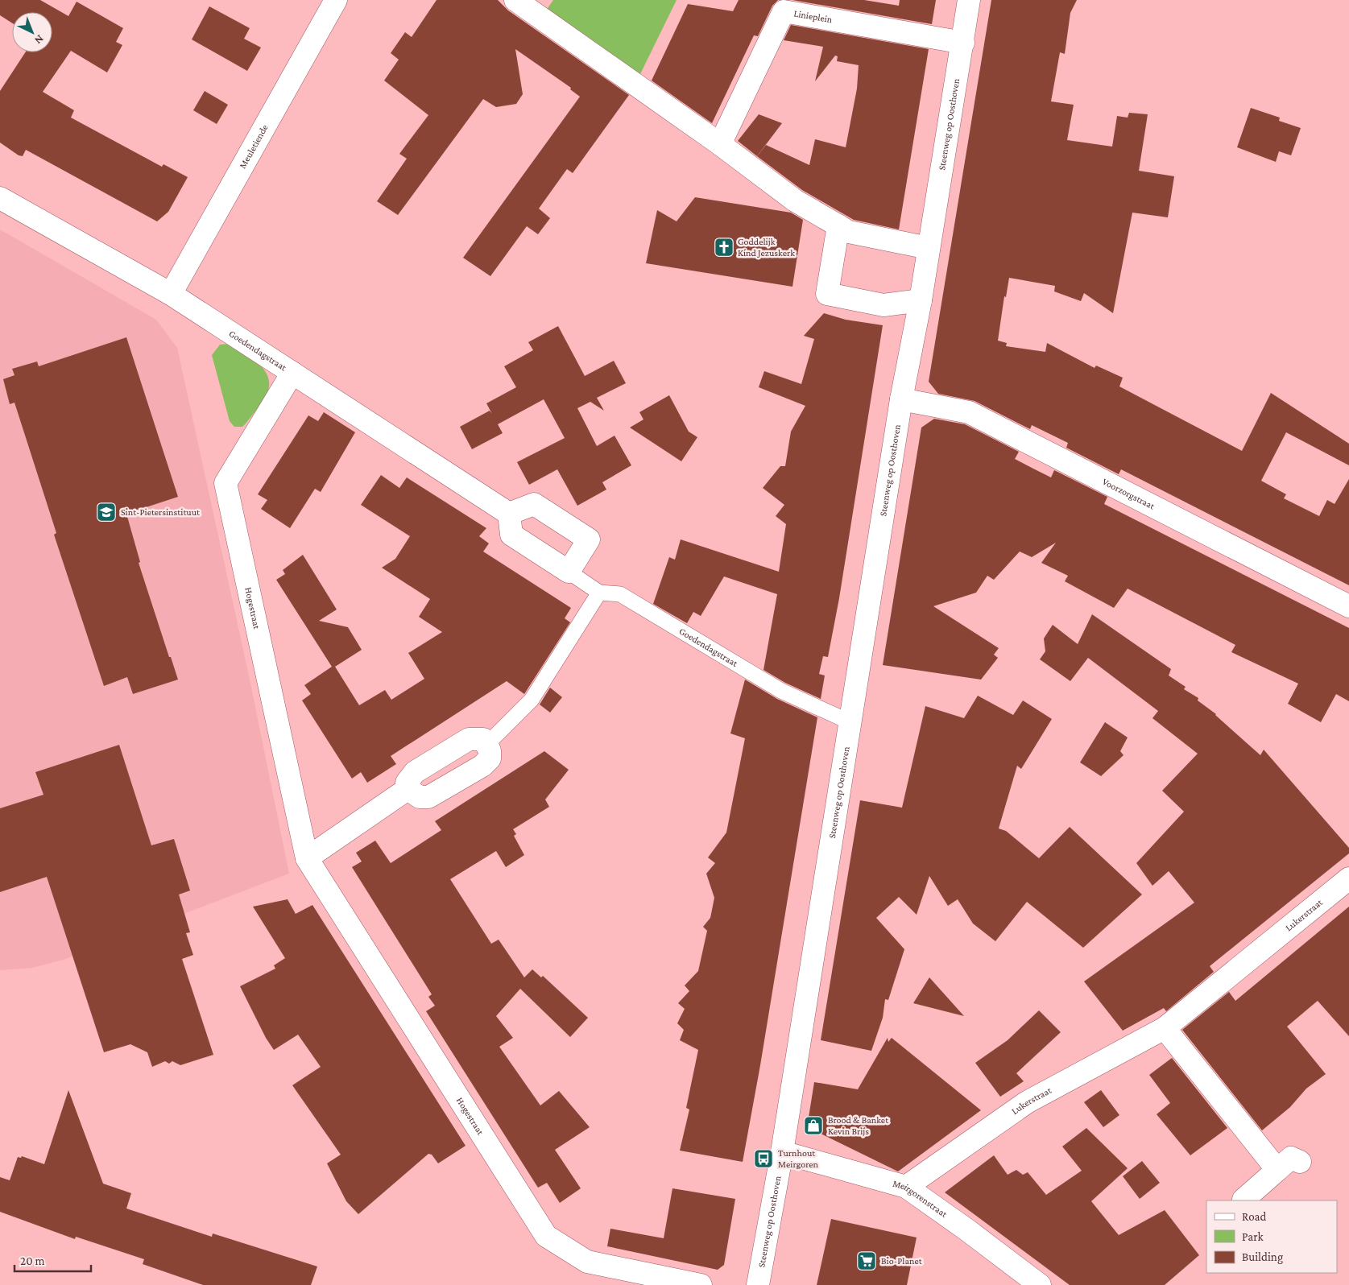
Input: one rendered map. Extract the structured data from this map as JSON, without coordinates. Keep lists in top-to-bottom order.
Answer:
{
  "streets": {
    "street": [
      "Linieplein",
      "Steenweg op Oosthoven",
      "Meuletiende",
      "Goedendagstraat",
      "Voorzorgstraat",
      "Hogestraat",
      "Lukerstraat",
      "Meirgorenstraat"
    ]
  },
  "crossings": [
    ["Linieplein", "Steenweg op Oosthoven"],
    ["Steenweg op Oosthoven", "Goedendagstraat"],
    ["Steenweg op Oosthoven", "Voorzorgstraat"],
    ["Steenweg op Oosthoven", "Meirgorenstraat"],
    ["Meuletiende", "Goedendagstraat"],
    ["Goedendagstraat", "Hogestraat"],
    ["Lukerstraat", "Meirgorenstraat"]
  ],
  "places": {
    "church": ["Goddelijk Kind Jezuskerk"],
    "school or university": ["Sint-Pietersinstituut"],
    "shop": ["Brood & Banket Kevin Brijs"],
    "bus stop": ["Turnhout Meirgoren"],
    "supermarket": ["Bio-Planet"]
  },
  "legend": ["Road", "Park", "Building"],
  "scale_bar": "20 m",
  "north": "bottom right"
}
